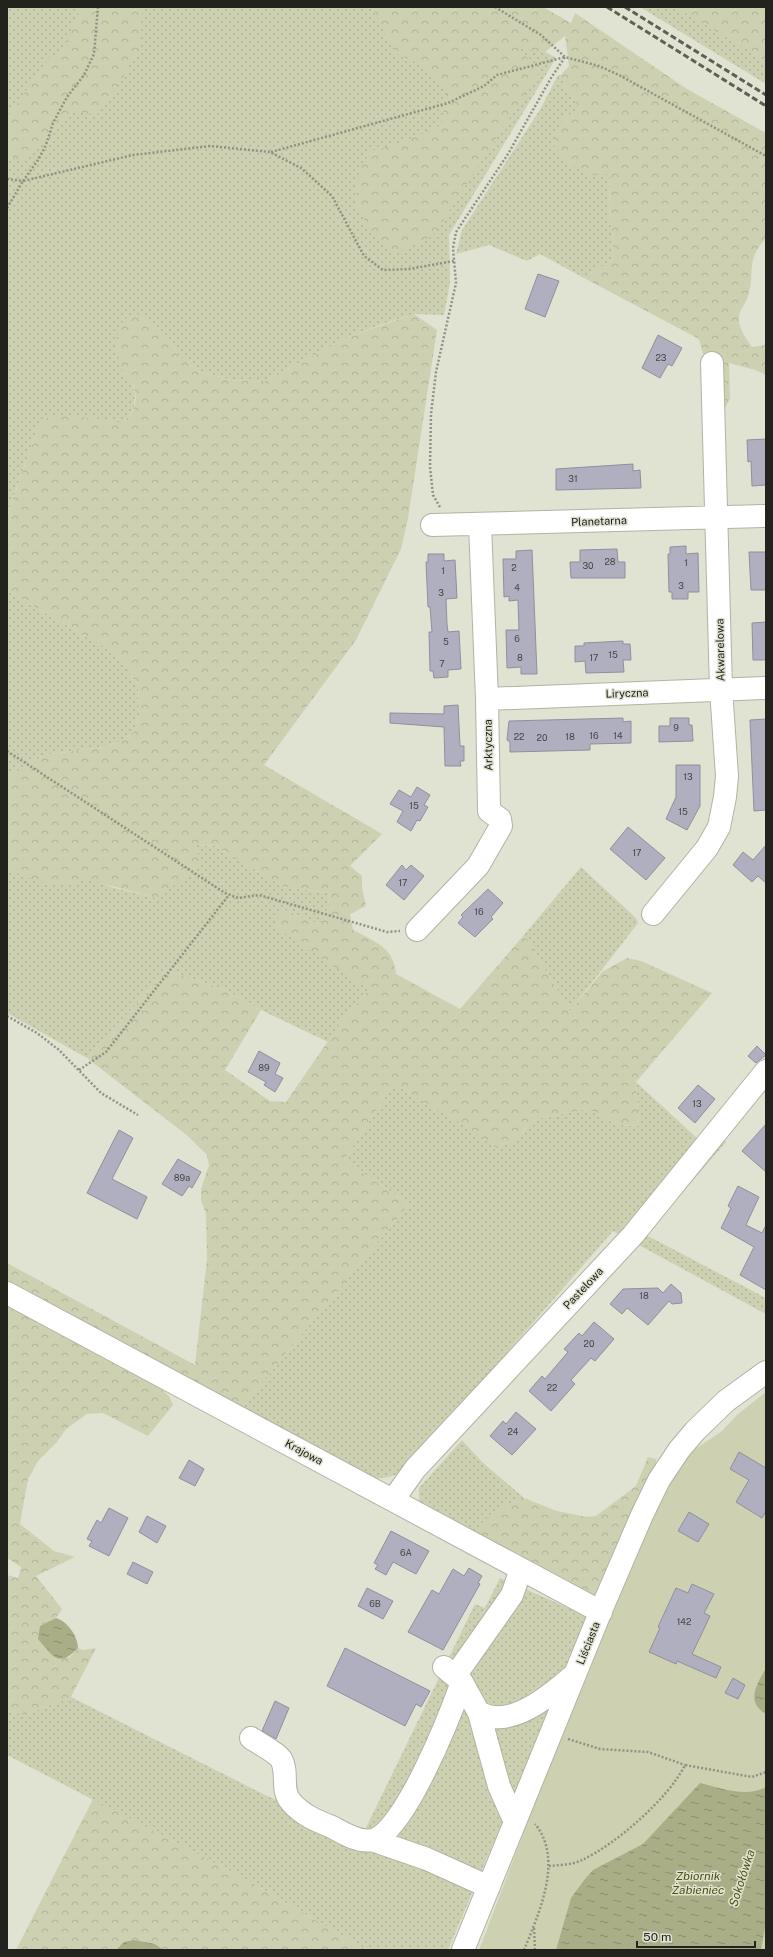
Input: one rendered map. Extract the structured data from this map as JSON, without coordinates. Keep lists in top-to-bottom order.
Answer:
{
  "streets": {
    "street": [
      "Planetarna",
      "Akwarelowa",
      "Liryczna",
      "Arktyczna",
      "Pastelowa",
      "Krajowa",
      "Liściasta"
    ]
  },
  "crossings": [
    ["Planetarna", "Akwarelowa"],
    ["Planetarna", "Arktyczna"],
    ["Akwarelowa", "Liryczna"],
    ["Liryczna", "Arktyczna"],
    ["Pastelowa", "Krajowa"],
    ["Krajowa", "Liściasta"]
  ],
  "water": ["Zbiornik Żabieniec", "Sokołówka"],
  "house_numbers": [
    "23",
    "31",
    "28",
    "1",
    "30",
    "2",
    "1",
    "3",
    "4",
    "3",
    "6",
    "5",
    "15",
    "8",
    "17",
    "7",
    "9",
    "16",
    "14",
    "22",
    "18",
    "20",
    "13",
    "15",
    "15",
    "17",
    "17",
    "16",
    "89",
    "13",
    "89a",
    "18",
    "20",
    "22",
    "24",
    "6A",
    "6B",
    "142"
  ],
  "scale_bar": "50 m"
}
